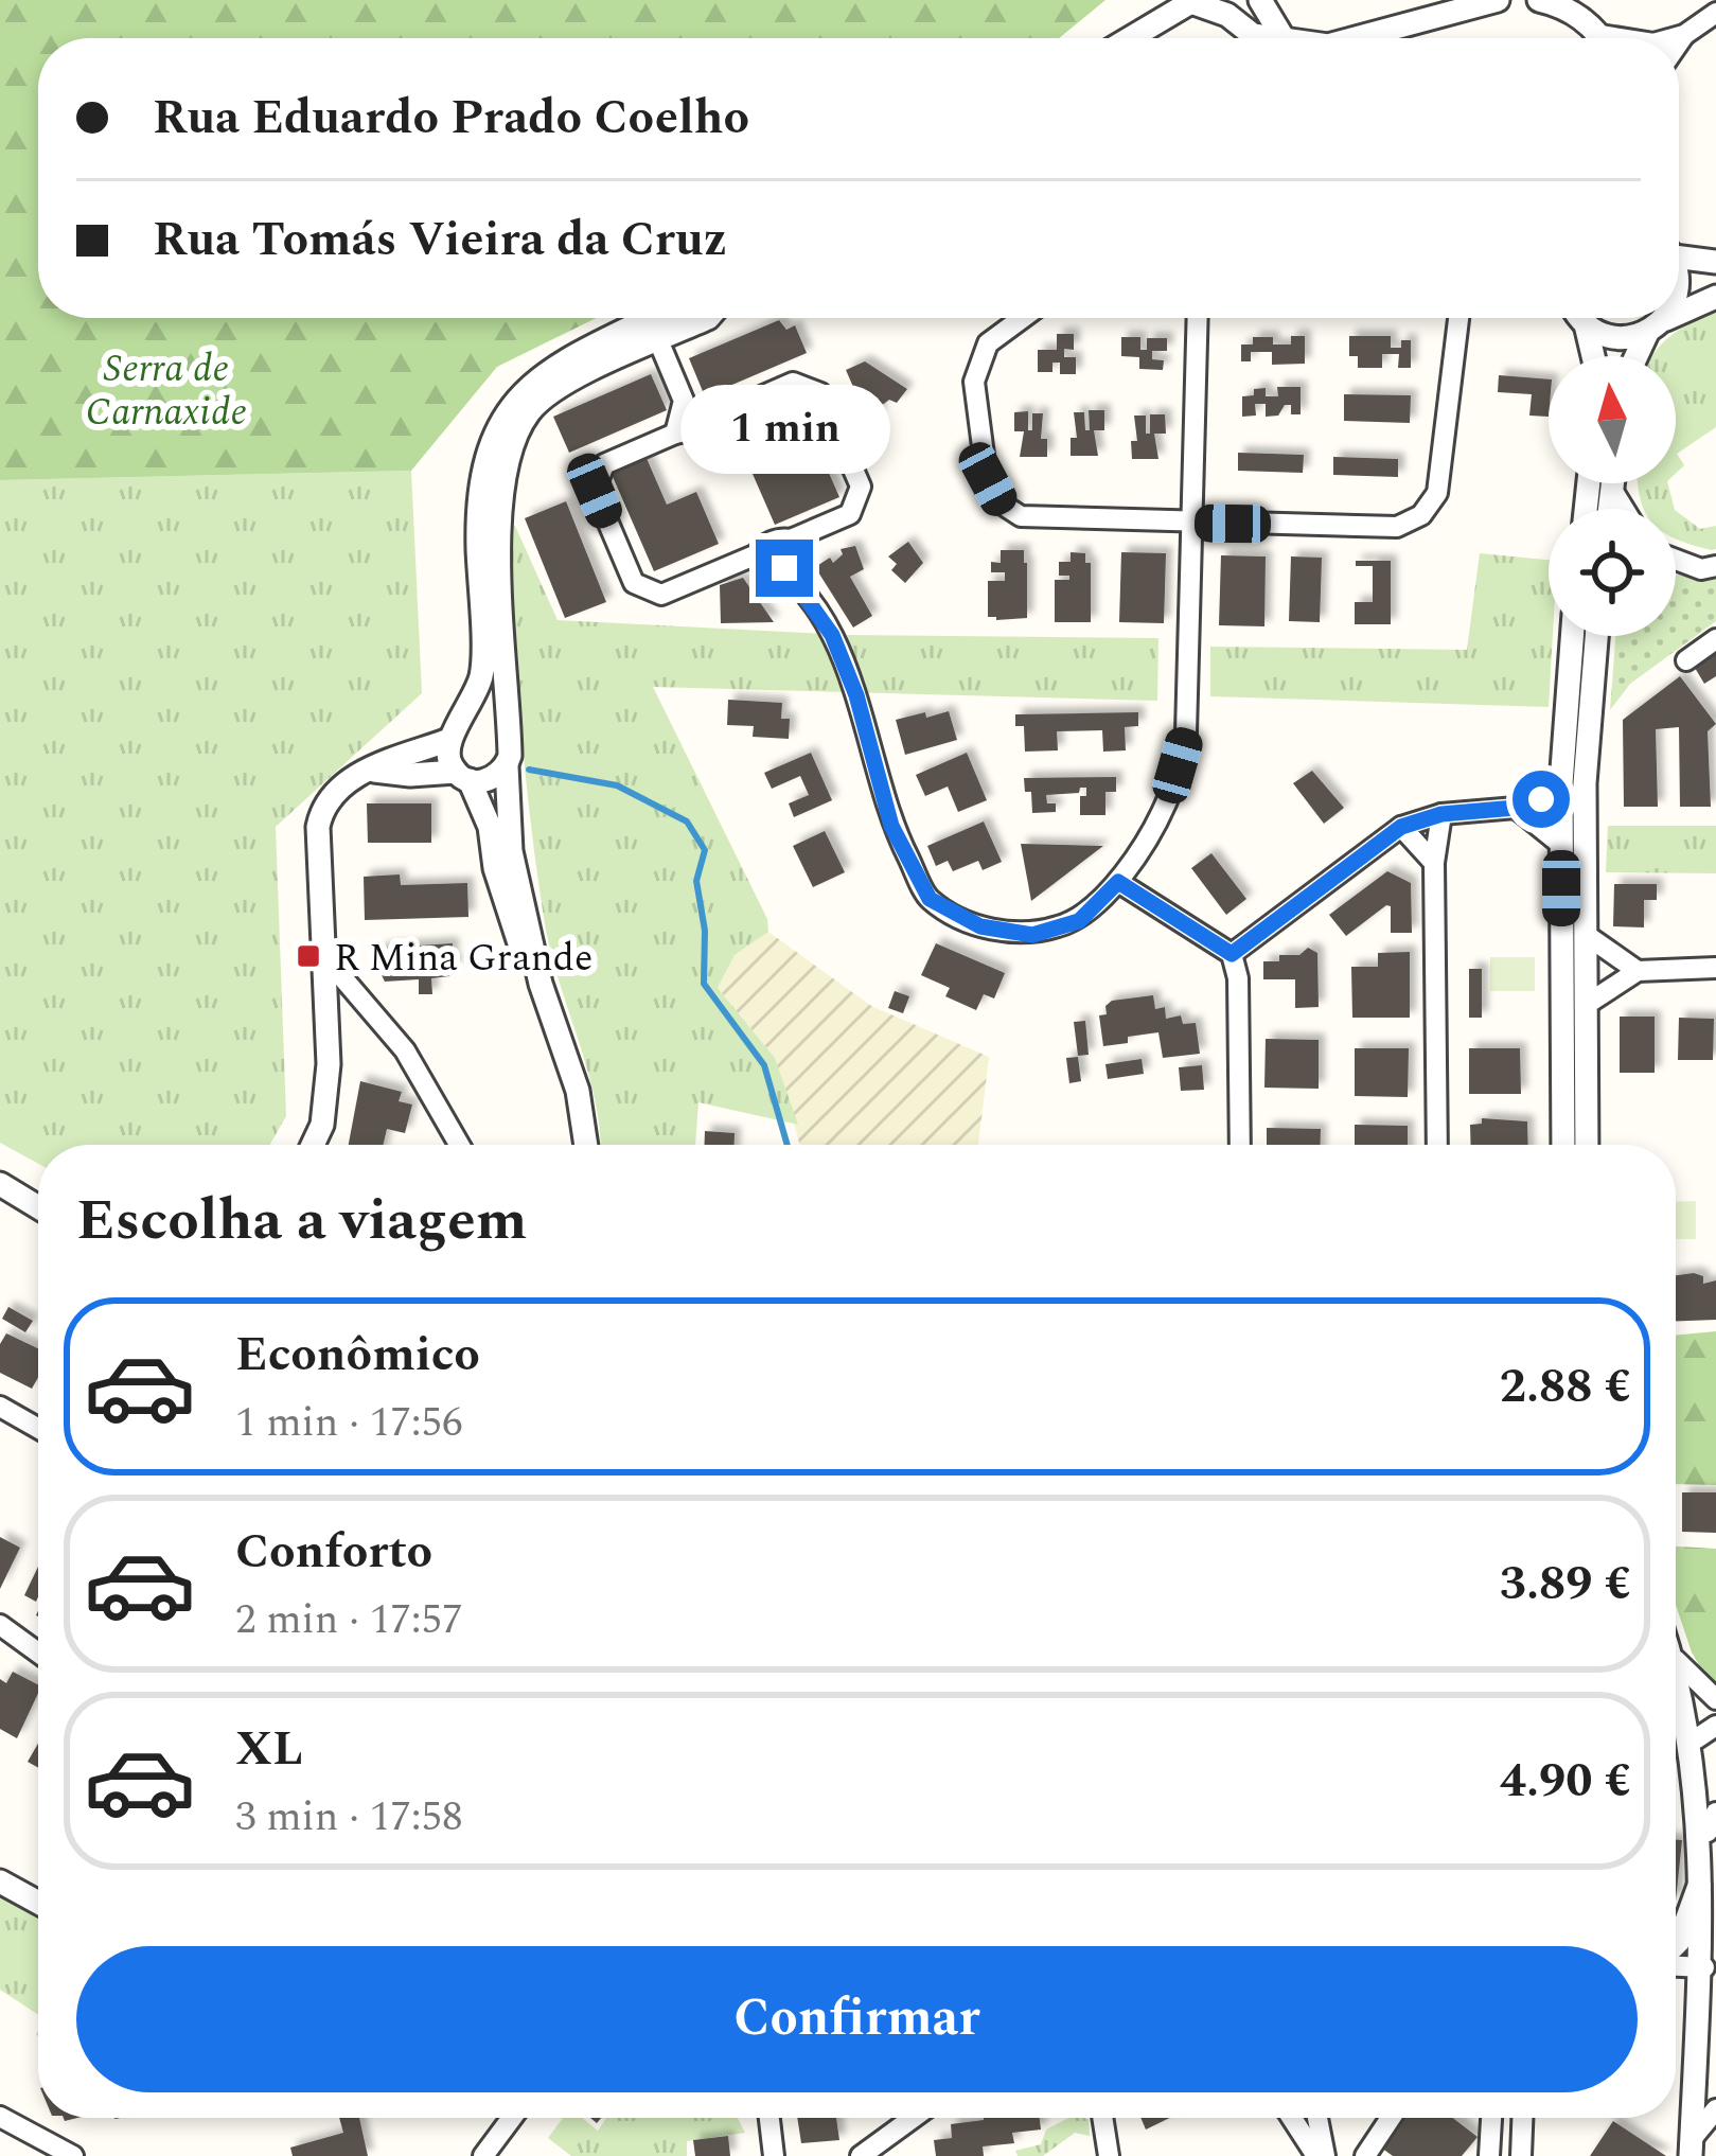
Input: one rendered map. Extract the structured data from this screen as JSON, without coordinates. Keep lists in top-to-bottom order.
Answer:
{
  "parks": ["Serra de Carnaxide"],
  "places": {
    "transit": ["R Mina Grande"]
  },
  "north": "top",
  "page": {
    "banner": ["Rua Eduardo Prado Coelho", "Rua Tomás Vieira da Cruz"],
    "bubble": "1 min",
    "heading": "Escolha a viagem",
    "list": [
      {
        "name": "Econômico",
        "note": "1 min · 17:56",
        "value": "2.88 €"
      },
      {
        "name": "Conforto",
        "note": "2 min · 17:57",
        "value": "3.89 €"
      },
      {
        "name": "XL",
        "note": "3 min · 17:58",
        "value": "4.90 €"
      }
    ],
    "buttons": "Confirmar"
  }
}
